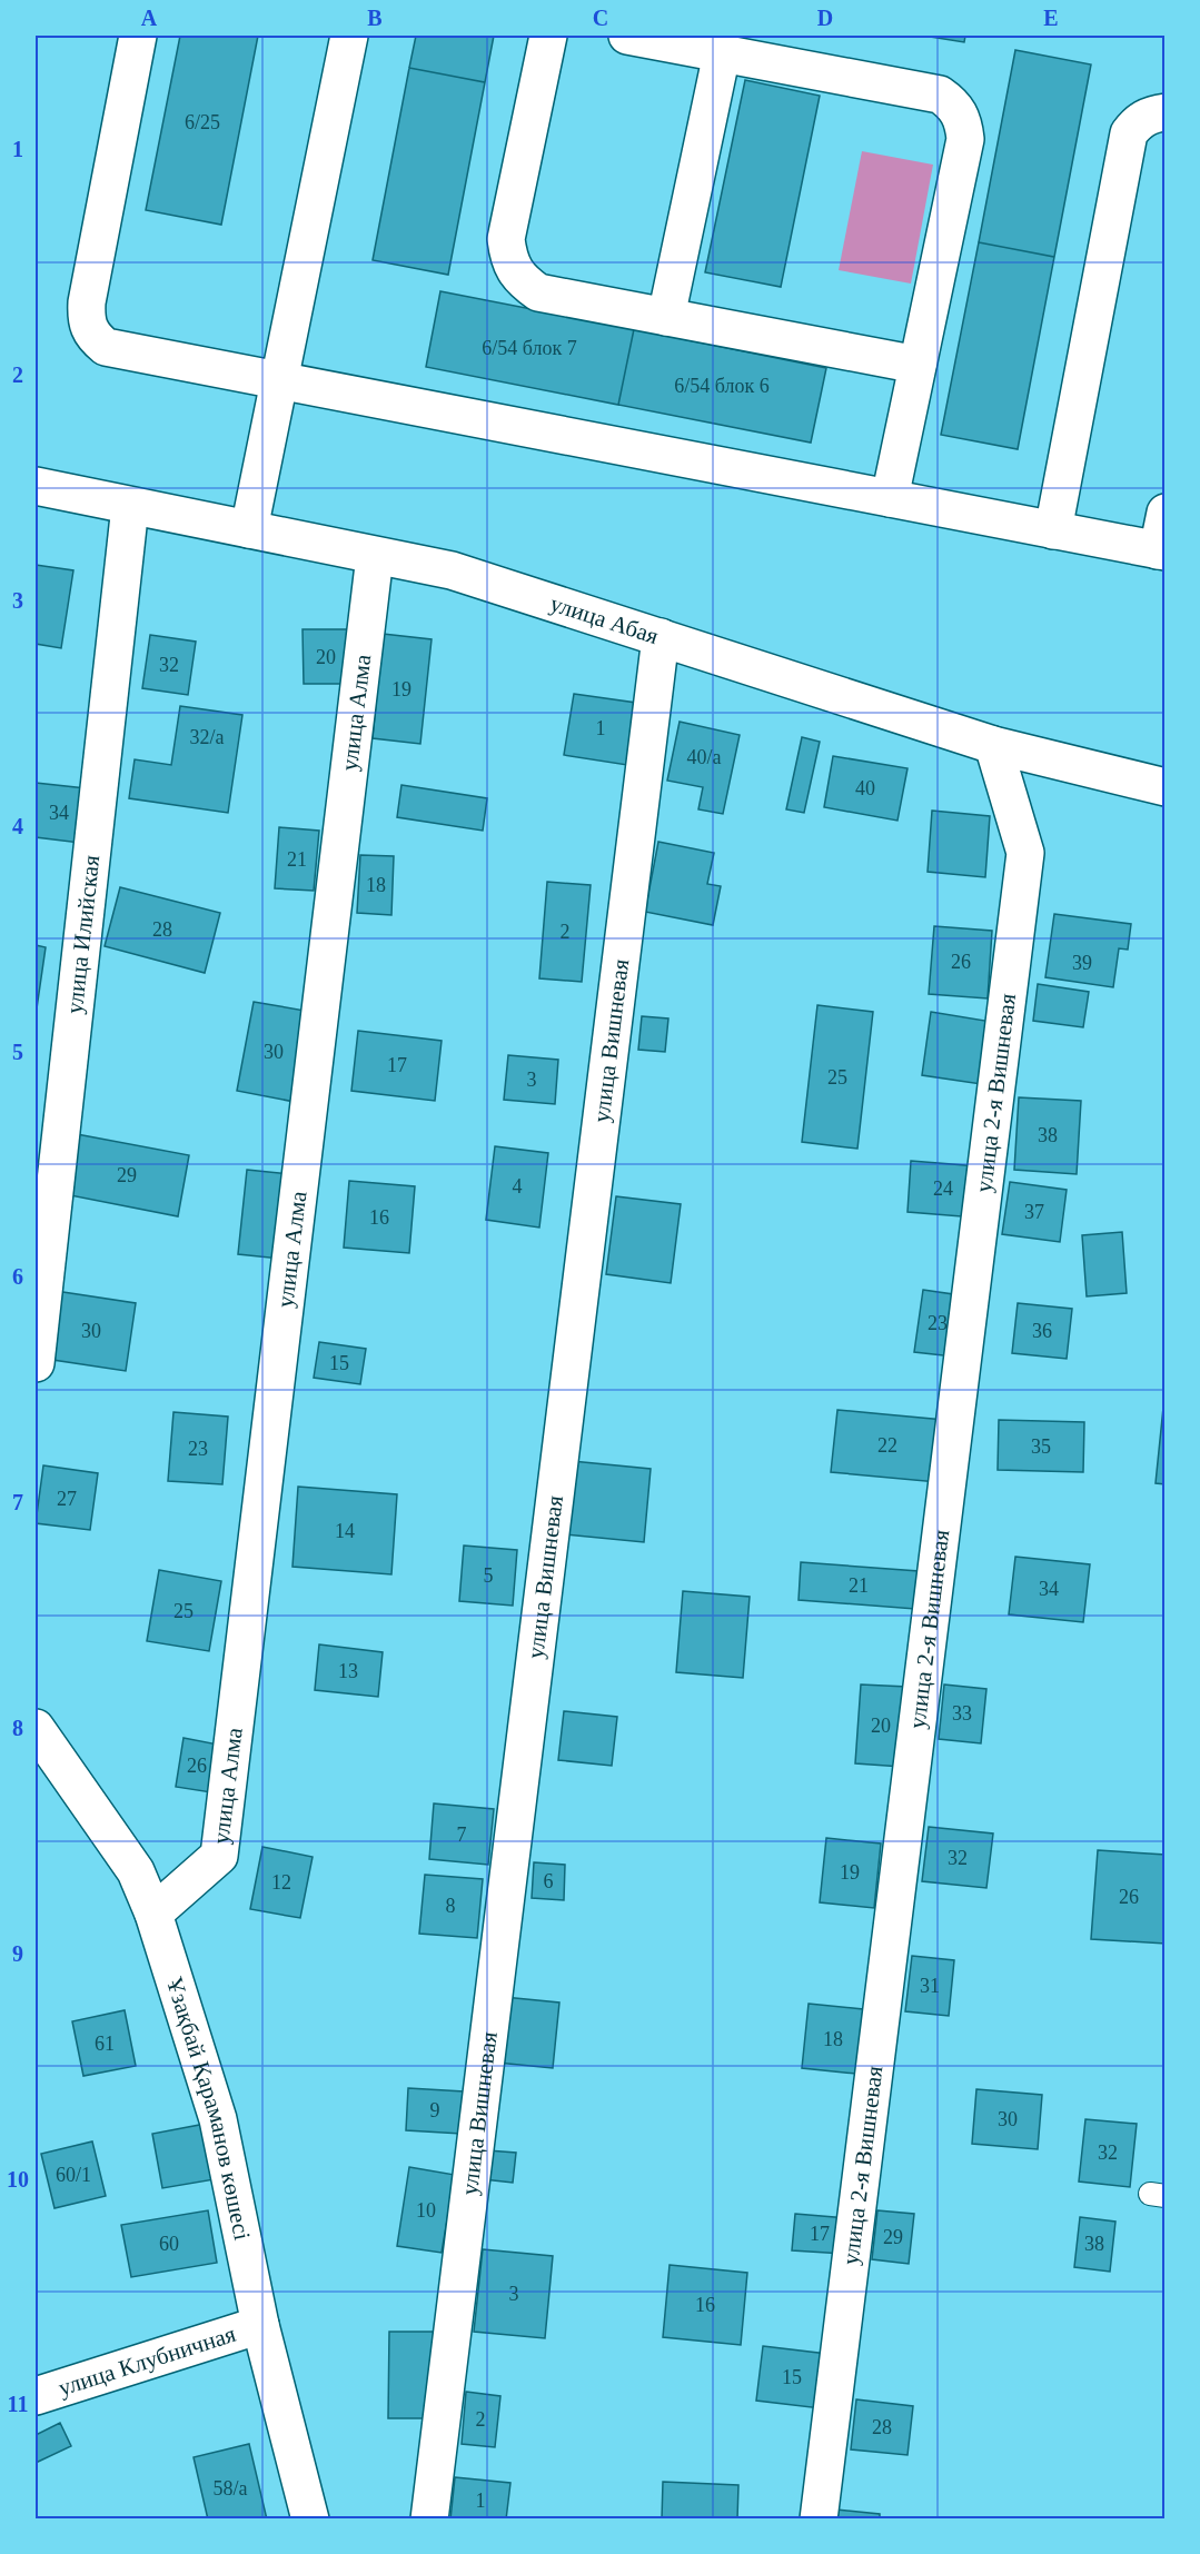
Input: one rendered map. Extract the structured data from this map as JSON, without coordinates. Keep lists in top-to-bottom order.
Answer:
{
  "streets": {
    "street": [
      "улица Абая",
      "улица Алма",
      "улица Илийская",
      "улица Вишневая",
      "улица 2-я Вишневая",
      "Ұзақбай Қараманов көшесі",
      "улица Клубничная"
    ]
  },
  "crossings": [
    ["улица Абая", "улица Алма"],
    ["улица Абая", "улица Илийская"],
    ["улица Абая", "улица Вишневая"],
    ["улица Абая", "улица 2-я Вишневая"],
    ["улица Алма", "Ұзақбай Қараманов көшесі"],
    ["Ұзақбай Қараманов көшесі", "улица Клубничная"]
  ],
  "house_numbers": [
    "6/25",
    "6/54 блок 7",
    "6/54 блок 6",
    "20",
    "32",
    "19",
    "1",
    "32/а",
    "40/а",
    "40",
    "34",
    "21",
    "18",
    "28",
    "2",
    "26",
    "39",
    "30",
    "17",
    "25",
    "3",
    "38",
    "29",
    "4",
    "24",
    "37",
    "16",
    "23",
    "30",
    "36",
    "15",
    "22",
    "35",
    "23",
    "27",
    "14",
    "5",
    "21",
    "34",
    "25",
    "13",
    "33",
    "20",
    "26",
    "7",
    "32",
    "19",
    "6",
    "12",
    "26",
    "8",
    "31",
    "18",
    "61",
    "9",
    "30",
    "32",
    "60/1",
    "10",
    "17",
    "29",
    "60",
    "38",
    "3",
    "16",
    "15",
    "2",
    "28",
    "58/а",
    "1"
  ],
  "grid": {
    "columns": [
      "A",
      "B",
      "C",
      "D",
      "E"
    ],
    "rows": [
      "1",
      "2",
      "3",
      "4",
      "5",
      "6",
      "7",
      "8",
      "9",
      "10",
      "11"
    ]
  }
}
